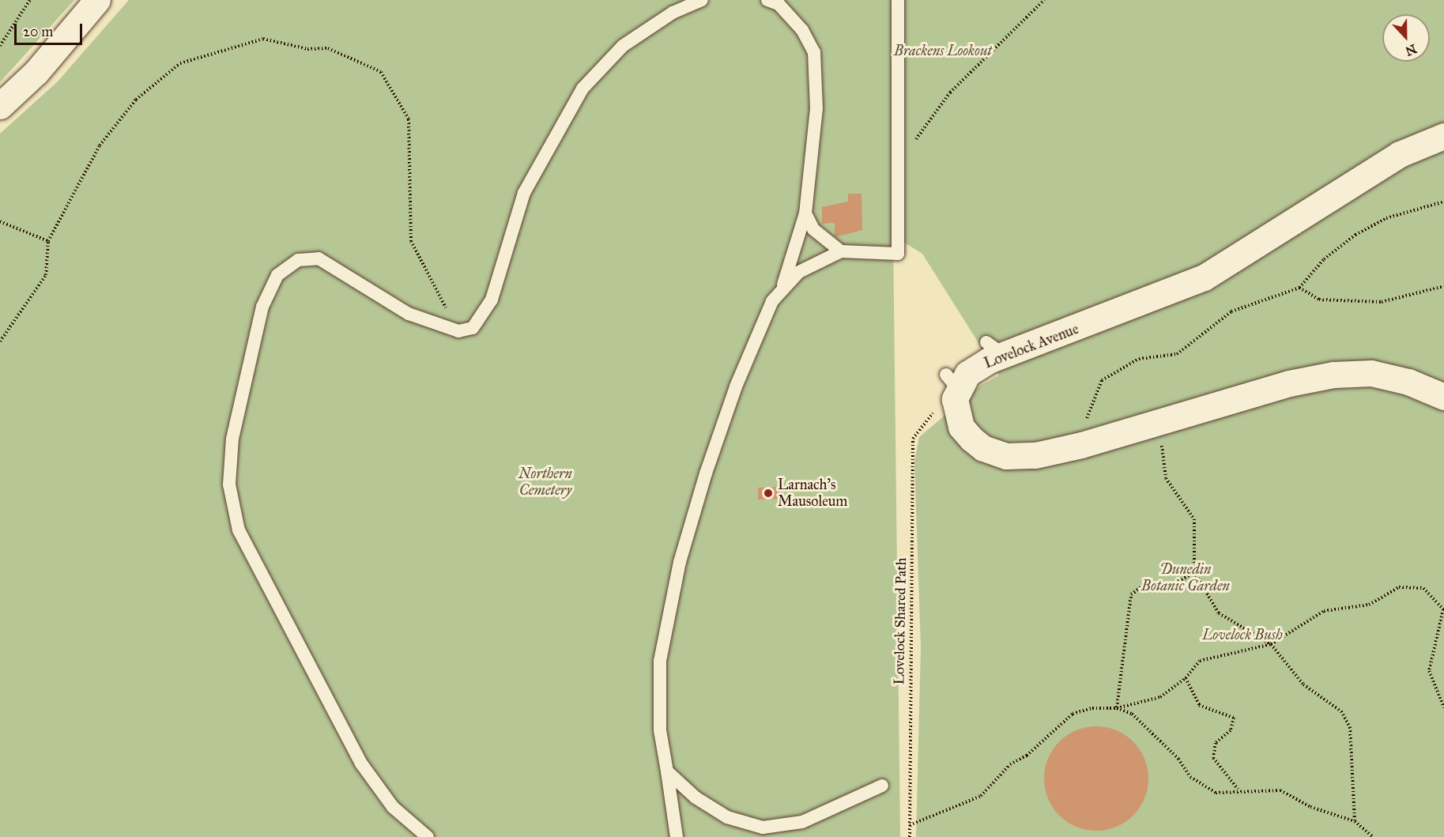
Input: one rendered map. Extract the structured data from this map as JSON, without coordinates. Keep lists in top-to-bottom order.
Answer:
{
  "streets": {
    "street": ["Lovelock Avenue"],
    "path": ["Lovelock Shared Path"]
  },
  "parks": [
    "Brackens Lookout",
    "Northern Cemetery",
    "Dunedin Botanic Garden",
    "Lovelock Bush"
  ],
  "places": ["Larnach's Mausoleum"],
  "scale_bar": "20 m",
  "north": "bottom"
}
